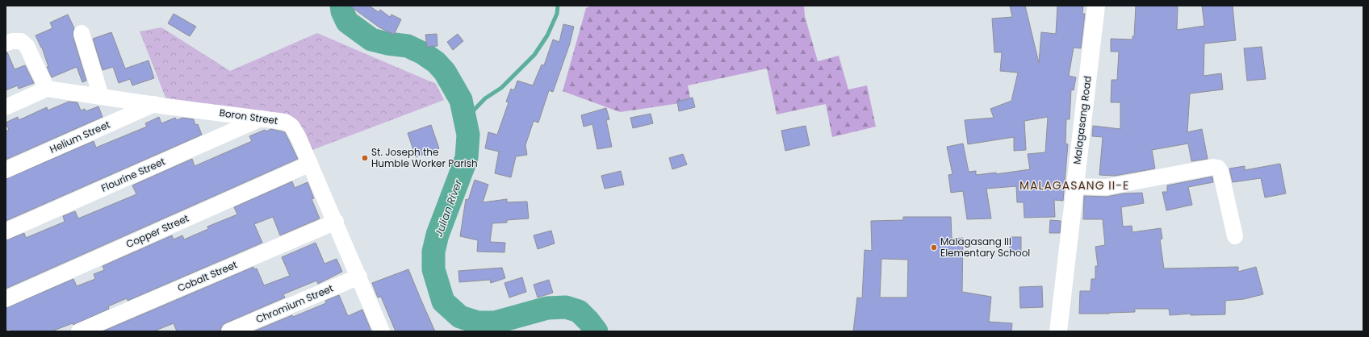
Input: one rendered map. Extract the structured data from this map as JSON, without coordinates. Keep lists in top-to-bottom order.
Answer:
{
  "streets": {
    "main road": ["Malagasang Road"],
    "street": [
      "Boron Street",
      "Helium Street",
      "Flourine Street",
      "Copper Street",
      "Cobalt Street",
      "Chromium Street"
    ]
  },
  "crossings": [
    ["Boron Street", "Helium Street"],
    ["Boron Street", "Flourine Street"],
    ["Boron Street", "Copper Street"],
    ["Boron Street", "Cobalt Street"],
    ["Boron Street", "Chromium Street"]
  ],
  "districts": ["MALAGASANG II-E"],
  "water": ["Julian River"],
  "places": ["St. Joseph the Humble Worker Parish", "Malagasang III Elementary School"]
}
